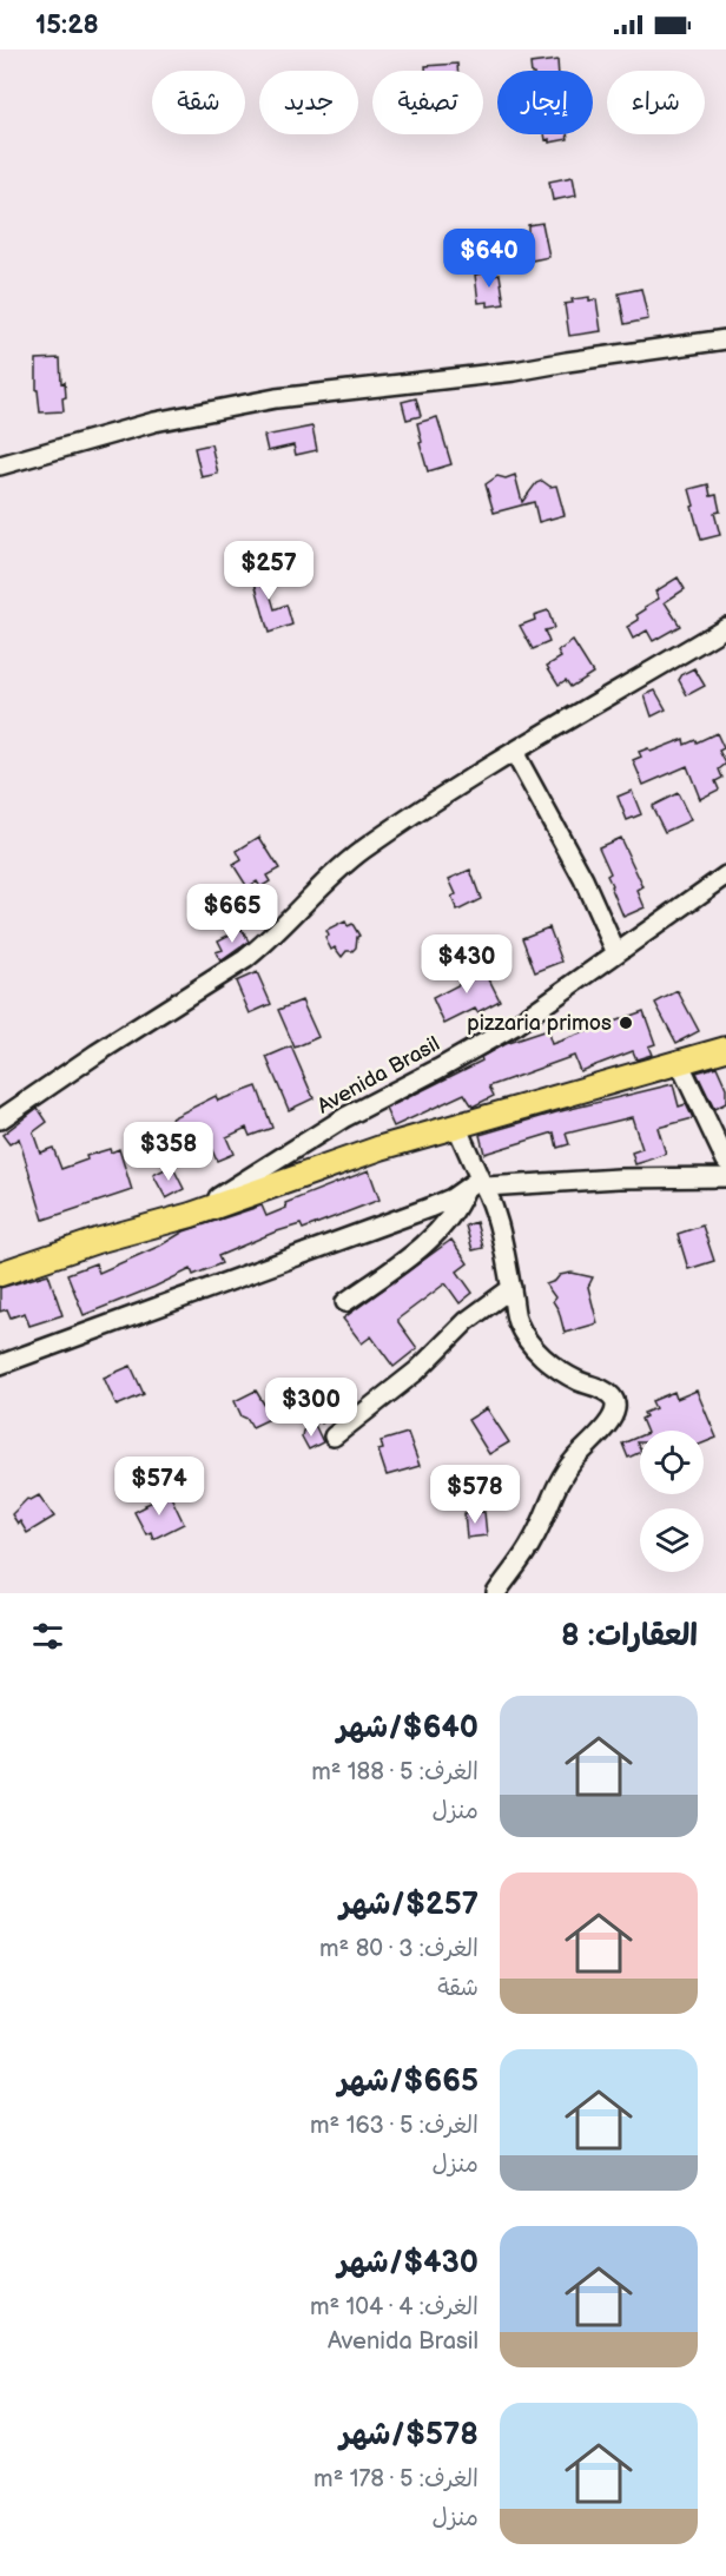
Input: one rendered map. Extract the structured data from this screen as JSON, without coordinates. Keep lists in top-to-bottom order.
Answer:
{
  "streets": {
    "street": ["Avenida Brasil"]
  },
  "places": ["pizzaria primos"],
  "page": {
    "status": "15:28",
    "chip": [
      "شراء",
      "إيجار",
      "تصفية",
      "جديد",
      "شقة"
    ],
    "price": [
      "$640",
      "$257",
      "$665",
      "$430",
      "$358",
      "$300",
      "$574",
      "$578"
    ],
    "heading": "العقارات: 8",
    "list": [
      {
        "name": "$640/شهر",
        "note": "الغرف: 5 · 188 m² · منزل"
      },
      {
        "name": "$257/شهر",
        "note": "الغرف: 3 · 80 m² · شقة"
      },
      {
        "name": "$665/شهر",
        "note": "الغرف: 5 · 163 m² · منزل"
      },
      {
        "name": "$430/شهر",
        "note": "الغرف: 4 · 104 m² · Avenida Brasil"
      },
      {
        "name": "$578/شهر",
        "note": "الغرف: 5 · 178 m² · منزل"
      }
    ]
  }
}
